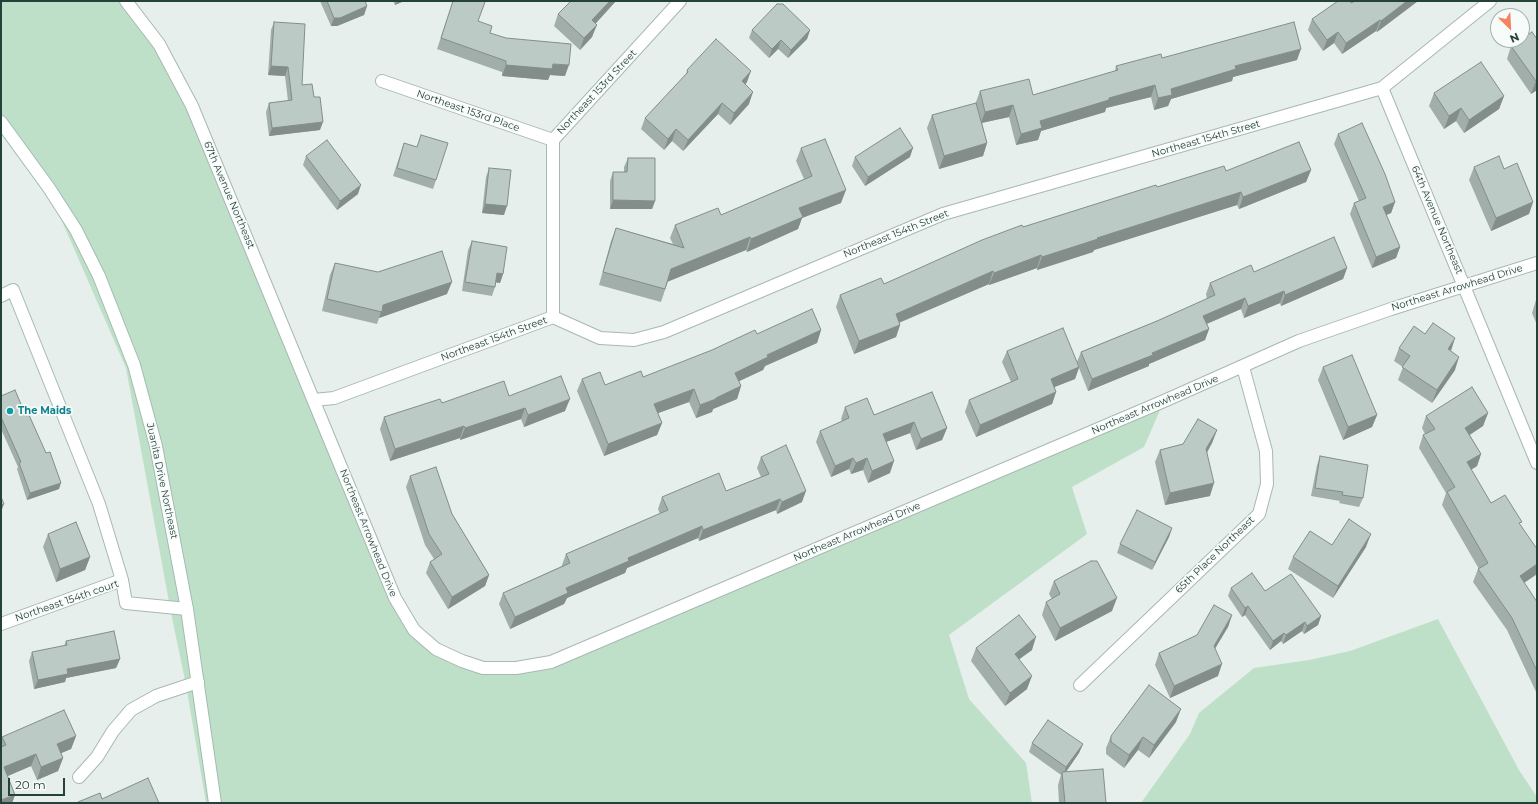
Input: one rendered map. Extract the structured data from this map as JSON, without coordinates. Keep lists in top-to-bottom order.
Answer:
{
  "streets": {
    "street": [
      "Northeast 153rd Street",
      "Northeast 153rd Place",
      "Northeast 154th Street",
      "67th Avenue Northeast",
      "64th Avenue Northeast",
      "Northeast Arrowhead Drive",
      "Juanita Drive Northeast",
      "65th Place Northeast",
      "Northeast 154th court"
    ]
  },
  "crossings": [
    ["Northeast 153rd Street", "Northeast 153rd Place"],
    ["Northeast 153rd Street", "Northeast 154th Street"],
    ["Northeast 154th Street", "67th Avenue Northeast"],
    ["Northeast 154th Street", "64th Avenue Northeast"],
    ["Northeast 154th Street", "Northeast Arrowhead Drive"],
    ["67th Avenue Northeast", "Northeast Arrowhead Drive"],
    ["64th Avenue Northeast", "Northeast Arrowhead Drive"],
    ["Northeast Arrowhead Drive", "65th Place Northeast"],
    ["Juanita Drive Northeast", "Northeast 154th court"]
  ],
  "places": ["The Maids"],
  "scale_bar": "20 m",
  "north": "bottom right"
}
